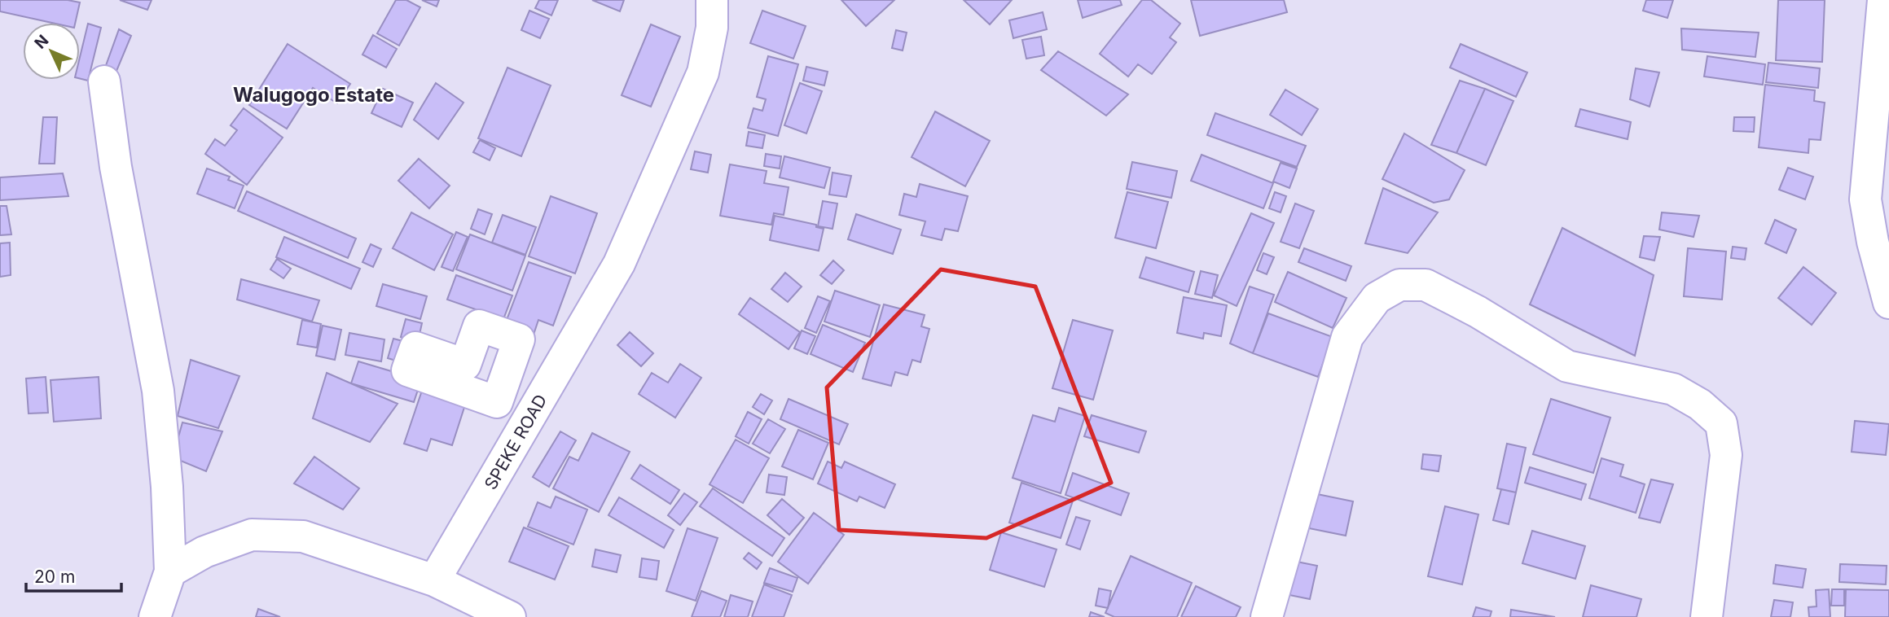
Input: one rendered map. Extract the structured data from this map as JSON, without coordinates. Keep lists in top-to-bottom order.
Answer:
{
  "streets": {
    "street": ["SPEKE ROAD"]
  },
  "districts": ["Walugogo Estate"],
  "scale_bar": "20 m",
  "north": "top left"
}
